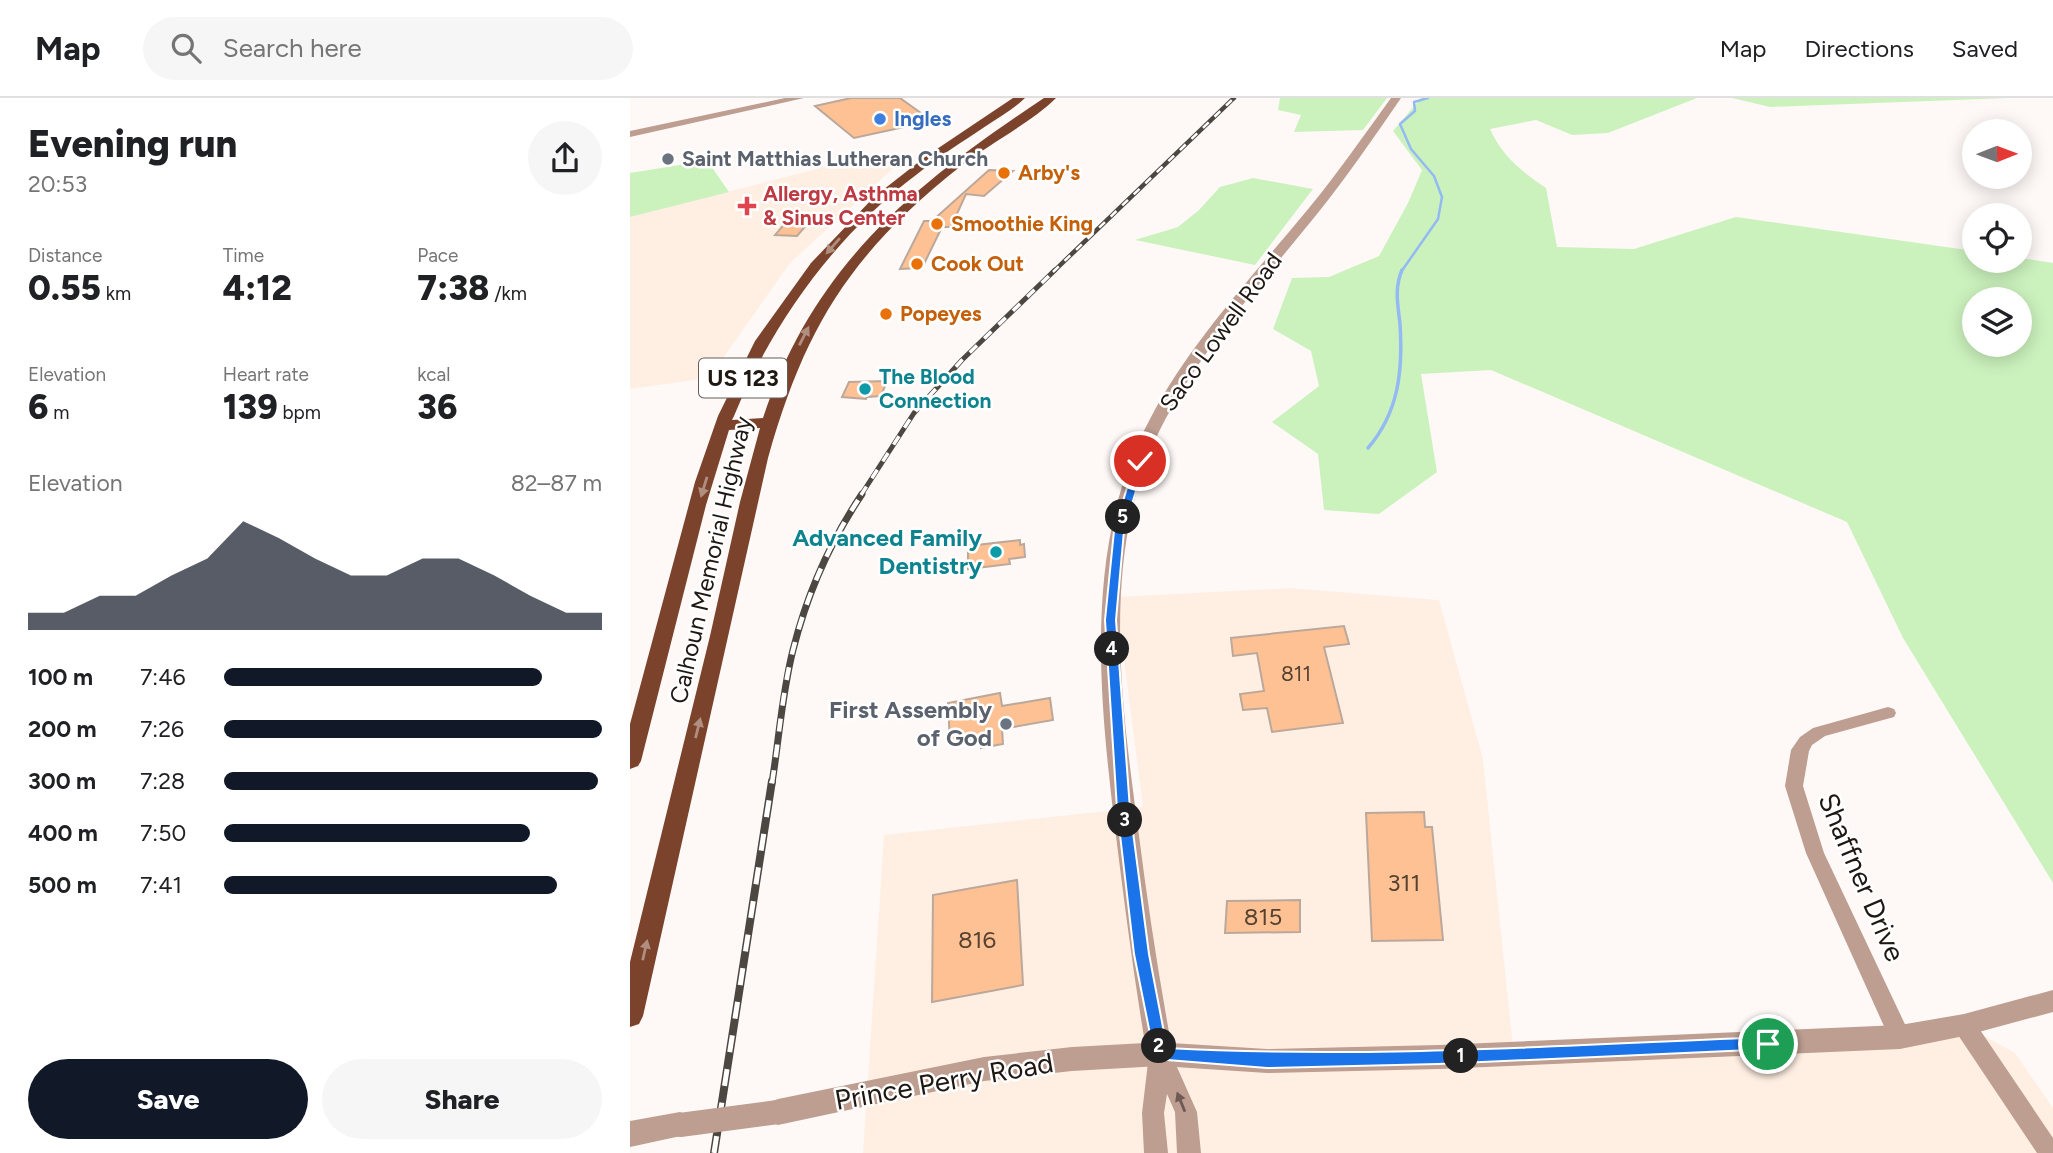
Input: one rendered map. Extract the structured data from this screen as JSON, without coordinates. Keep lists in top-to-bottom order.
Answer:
{
  "streets": {
    "highway": ["US 123", "Calhoun Memorial Highway"],
    "street": ["Saco Lowell Road", "Shaffner Drive", "Prince Perry Road"]
  },
  "crossings": [
    ["Saco Lowell Road", "Prince Perry Road"],
    ["Shaffner Drive", "Prince Perry Road"]
  ],
  "places": {
    "other": [
      "Ingles",
      "Saint Matthias Lutheran Church",
      "Arby's",
      "Smoothie King",
      "Cook Out",
      "Popeyes",
      "The Blood Connection",
      "Advanced Family Dentistry",
      "First Assembly of God"
    ],
    "health": ["Allergy, Asthma & Sinus Center"]
  },
  "house_numbers": [
    "811",
    "311",
    "815",
    "816"
  ],
  "north": "right",
  "page": {
    "header": "Map",
    "search": "Search here",
    "nav": ["Map", "Directions", "Saved"],
    "heading": ["Evening run", "20:53"],
    "stats": [
      ["Distance", "0.55 km"],
      ["Time", "4:12"],
      ["Pace", "7:38 /km"],
      ["Elevation", "6 m"],
      ["Heart rate", "139 bpm"],
      ["kcal", "36"]
    ],
    "chart": ["Elevation", "82–87 m"],
    "pins": [
      "5",
      "4",
      "3",
      "2",
      "1"
    ],
    "list": [
      {
        "name": "100 m",
        "note": "7:46"
      },
      {
        "name": "200 m",
        "note": "7:26"
      },
      {
        "name": "300 m",
        "note": "7:28"
      },
      {
        "name": "400 m",
        "note": "7:50"
      },
      {
        "name": "500 m",
        "note": "7:41"
      }
    ],
    "buttons": ["Save", "Share"]
  }
}
